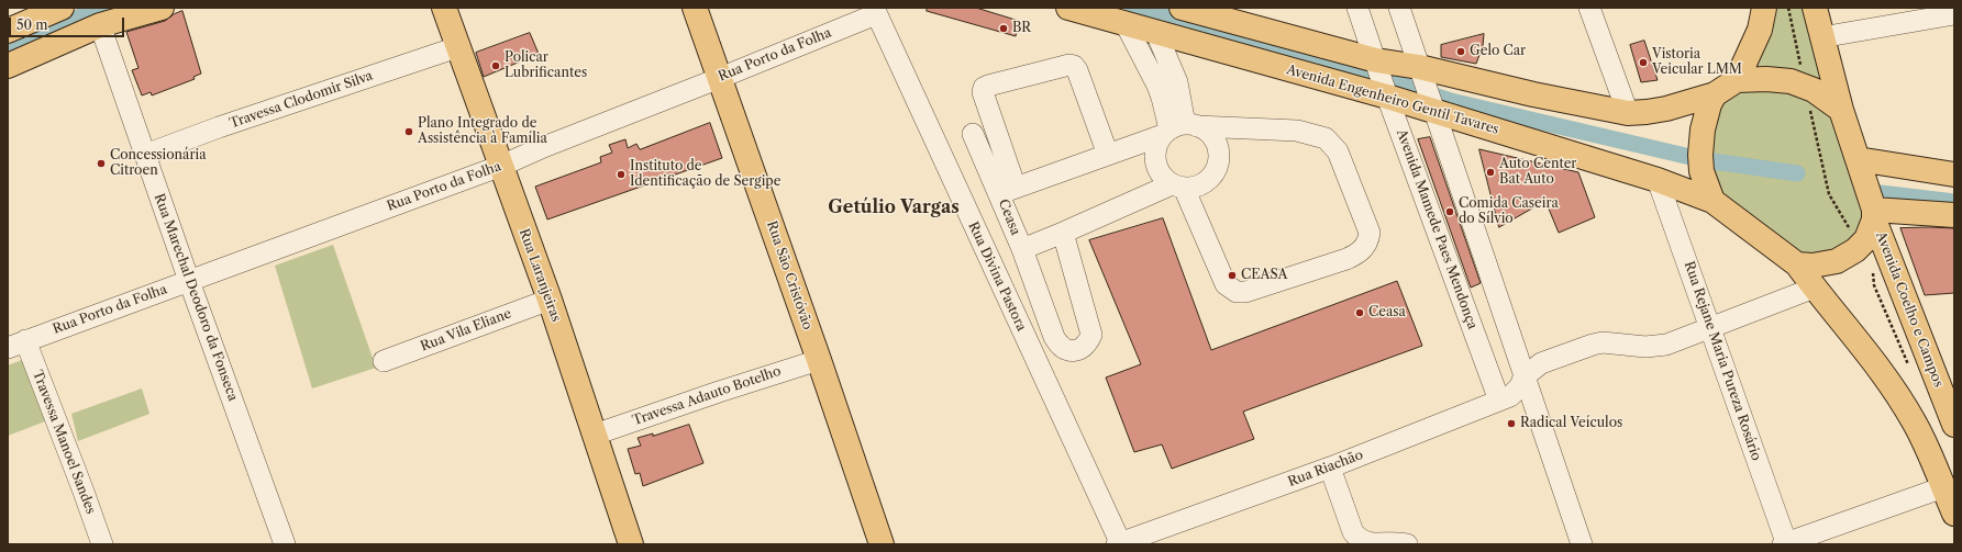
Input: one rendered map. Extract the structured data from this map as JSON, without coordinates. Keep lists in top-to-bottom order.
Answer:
{
  "streets": {
    "main road": [
      "Avenida Engenheiro Gentil Tavares",
      "Rua Laranjeiras",
      "Rua São Cristóvão",
      "Avenida Coelho e Campos"
    ],
    "street": [
      "Rua Porto da Folha",
      "Travessa Clodomir Silva",
      "Ceasa",
      "Avenida Mamede Paes Mendonça",
      "Rua Divina Pastora",
      "Rua Marechal Deodoro da Fonseca",
      "Rua Vila Eliane",
      "Rua Rejane Maria Pureza Rosário",
      "Travessa Adauto Botelho",
      "Travessa Manoel Sandes",
      "Rua Riachão"
    ]
  },
  "crossings": [
    ["Rua Porto da Folha", "Rua Laranjeiras"],
    ["Rua Porto da Folha", "Rua São Cristóvão"],
    ["Rua Porto da Folha", "Rua Divina Pastora"],
    ["Rua Porto da Folha", "Rua Marechal Deodoro da Fonseca"],
    ["Rua Porto da Folha", "Travessa Manoel Sandes"],
    ["Travessa Clodomir Silva", "Rua Laranjeiras"],
    ["Travessa Clodomir Silva", "Rua Marechal Deodoro da Fonseca"],
    ["Avenida Engenheiro Gentil Tavares", "Avenida Mamede Paes Mendonça"],
    ["Avenida Engenheiro Gentil Tavares", "Rua Rejane Maria Pureza Rosário"],
    ["Avenida Engenheiro Gentil Tavares", "Rua Riachão"],
    ["Avenida Mamede Paes Mendonça", "Rua Riachão"],
    ["Rua Laranjeiras", "Rua Vila Eliane"],
    ["Rua Laranjeiras", "Travessa Adauto Botelho"],
    ["Rua São Cristóvão", "Travessa Adauto Botelho"],
    ["Rua Divina Pastora", "Rua Riachão"],
    ["Rua Rejane Maria Pureza Rosário", "Rua Riachão"]
  ],
  "districts": ["Getúlio Vargas"],
  "places": [
    "BR",
    "Gelo Car",
    "Vistoria Veicular LMM",
    "Policar Lubrificantes",
    "Plano Integrado de Assistência à Família",
    "Concessionária Citroen",
    "Auto Center Bat Auto",
    "Instituto de Identificação de Sergipe",
    "Comida Caseira do Sílvio",
    "CEASA",
    "Ceasa",
    "Radical Veículos"
  ],
  "scale_bar": "50 m"
}
